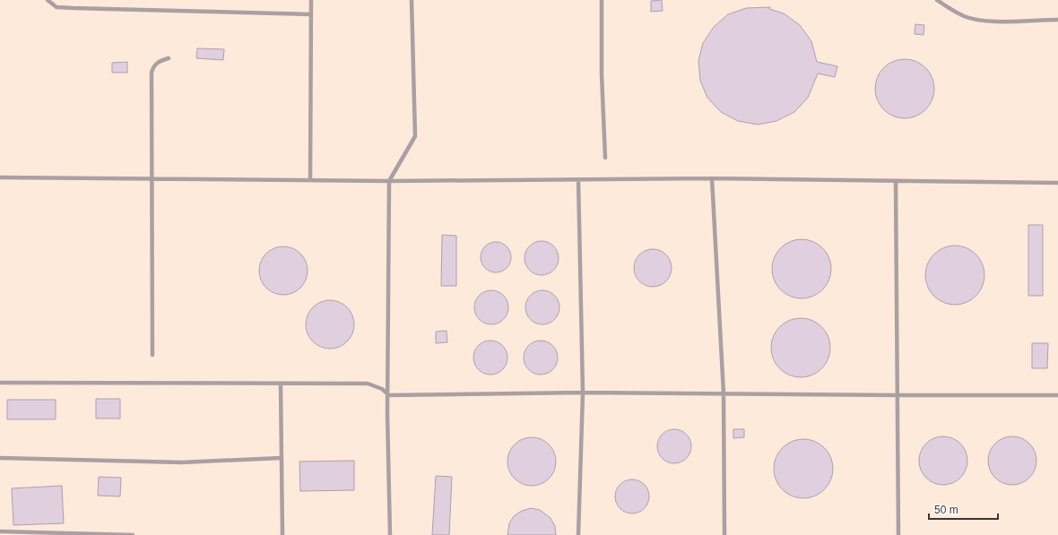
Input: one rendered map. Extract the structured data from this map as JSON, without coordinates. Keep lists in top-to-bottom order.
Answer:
{
  "scale_bar": "50 m"
}
